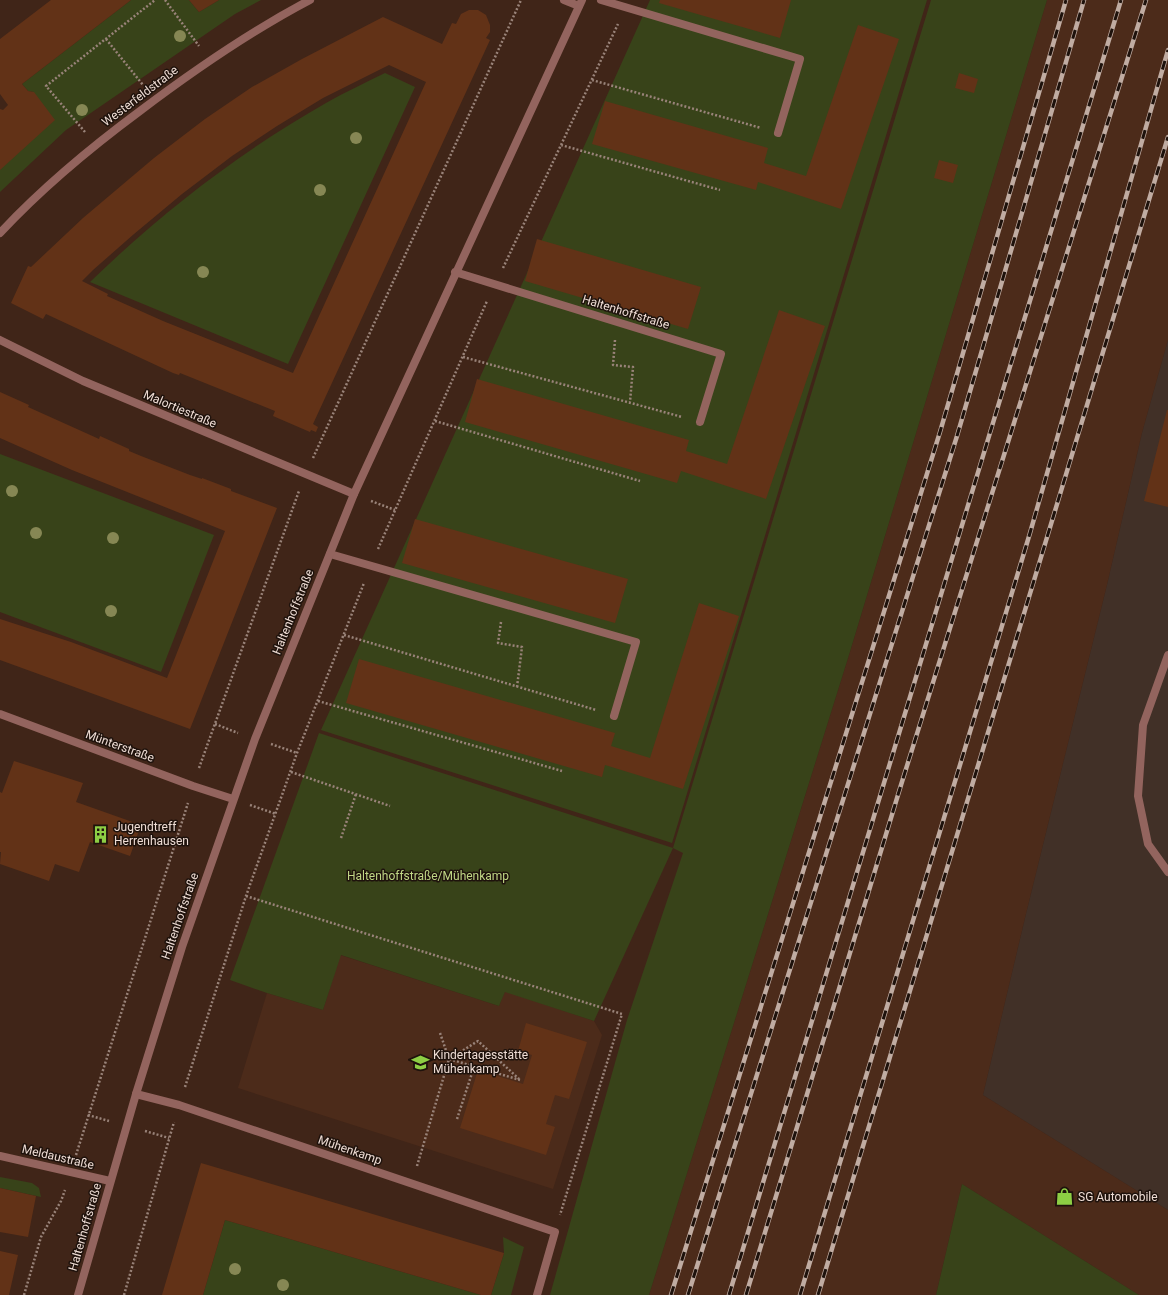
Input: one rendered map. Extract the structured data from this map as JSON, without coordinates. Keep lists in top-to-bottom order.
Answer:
{
  "streets": {
    "street": [
      "Westerfeldstraße",
      "Haltenhoffstraße",
      "Malortiestraße",
      "Münterstraße",
      "Mühenkamp",
      "Meldaustraße"
    ]
  },
  "crossings": [
    ["Haltenhoffstraße", "Malortiestraße"],
    ["Haltenhoffstraße", "Münterstraße"],
    ["Haltenhoffstraße", "Mühenkamp"],
    ["Haltenhoffstraße", "Meldaustraße"]
  ],
  "parks": ["Haltenhoffstraße/Mühenkamp"],
  "places": {
    "building": ["Jugendtreff Herrenhausen"],
    "school or university": ["Kindertagesstätte Mühenkamp"],
    "shop": ["SG Automobile"]
  }
}
